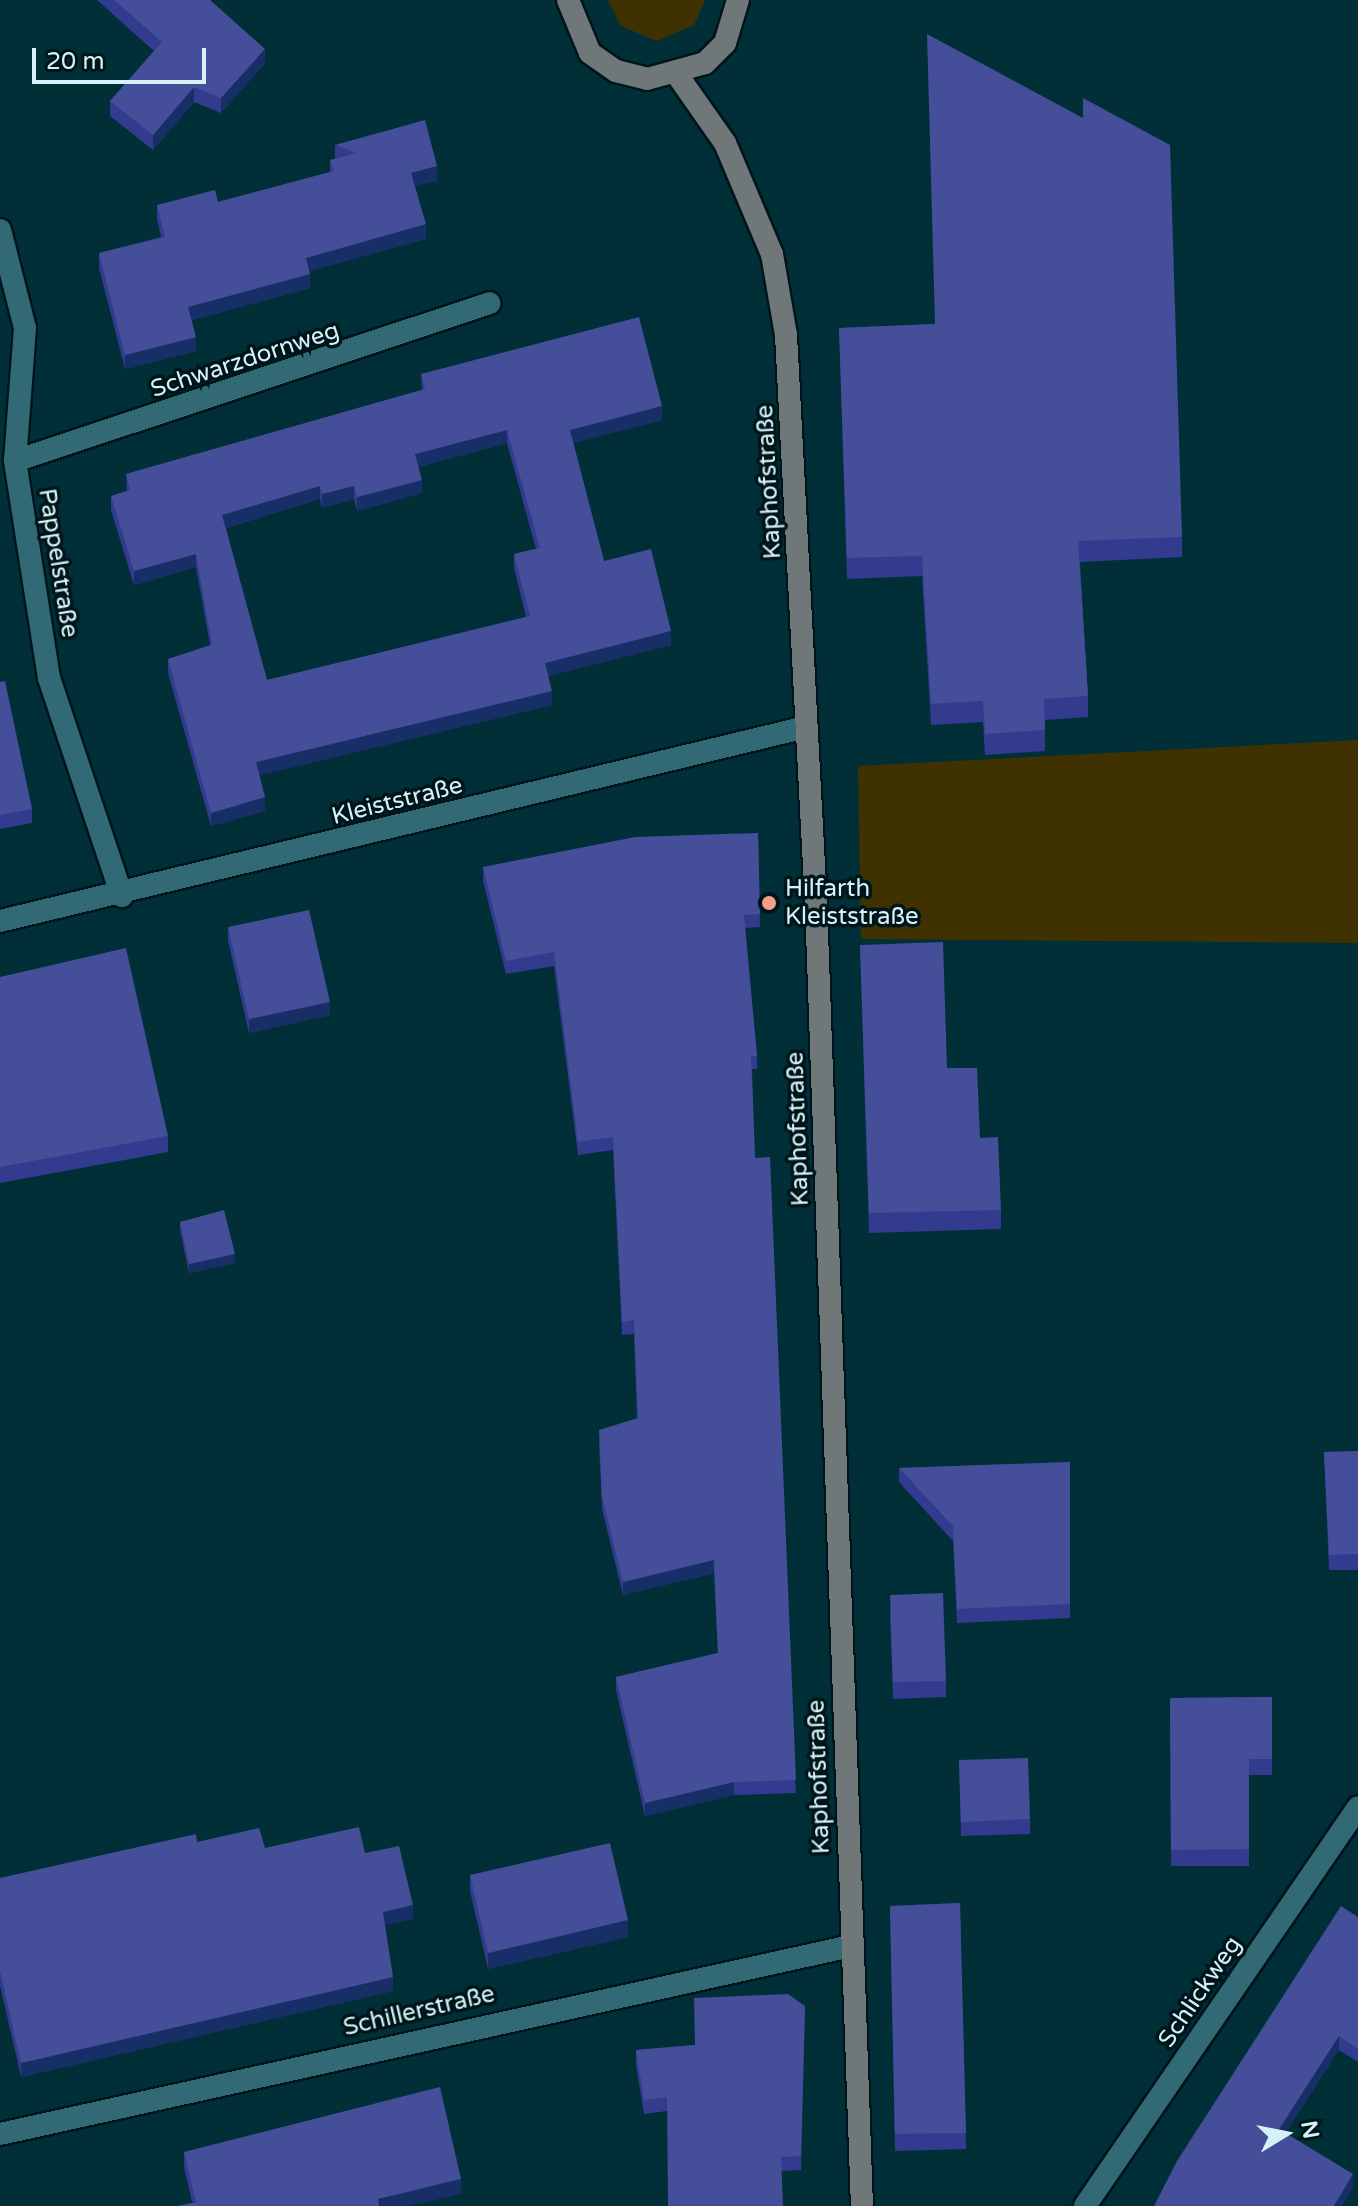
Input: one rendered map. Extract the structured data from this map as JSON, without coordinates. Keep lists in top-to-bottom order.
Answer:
{
  "streets": {
    "main road": ["Kaphofstraße"],
    "street": [
      "Schwarzdornweg",
      "Pappelstraße",
      "Kleiststraße",
      "Schlickweg",
      "Schillerstraße"
    ]
  },
  "crossings": [
    ["Schwarzdornweg", "Pappelstraße"],
    ["Kaphofstraße", "Kleiststraße"],
    ["Kaphofstraße", "Schillerstraße"],
    ["Pappelstraße", "Kleiststraße"]
  ],
  "places": ["Hilfarth Kleiststraße"],
  "scale_bar": "20 m",
  "north": "right"
}
